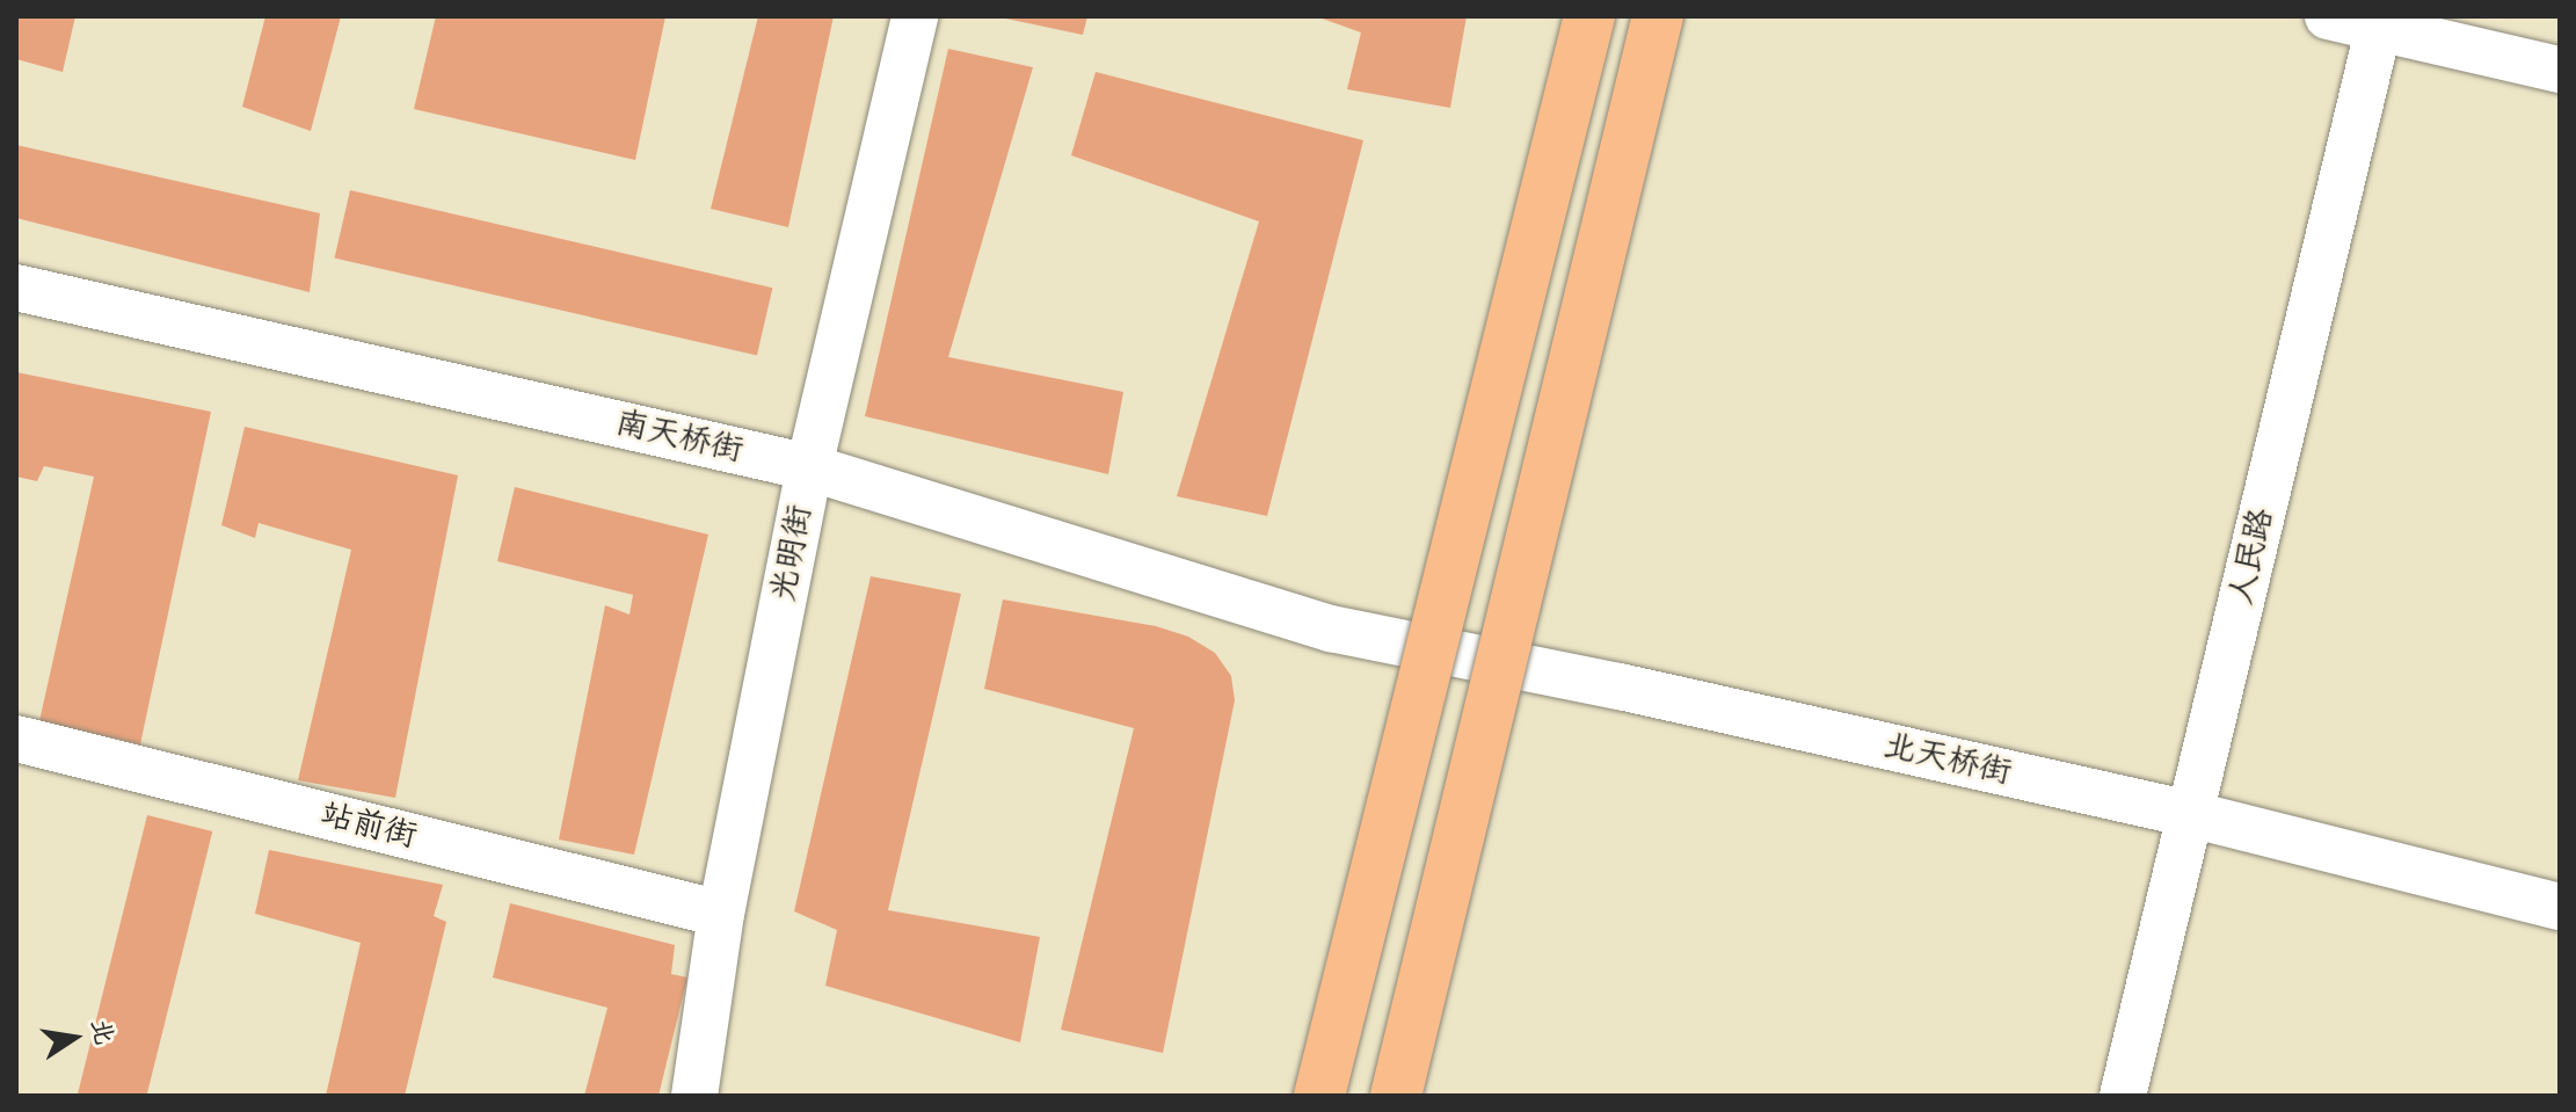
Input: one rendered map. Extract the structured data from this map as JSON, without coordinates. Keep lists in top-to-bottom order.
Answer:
{
  "streets": {
    "street": [
      "南天桥街",
      "光明街",
      "人民路",
      "北天桥街",
      "站前街"
    ]
  },
  "crossings": [
    ["南天桥街", "光明街"],
    ["南天桥街", "北天桥街"],
    ["光明街", "站前街"],
    ["人民路", "北天桥街"]
  ],
  "north": "right"
}
